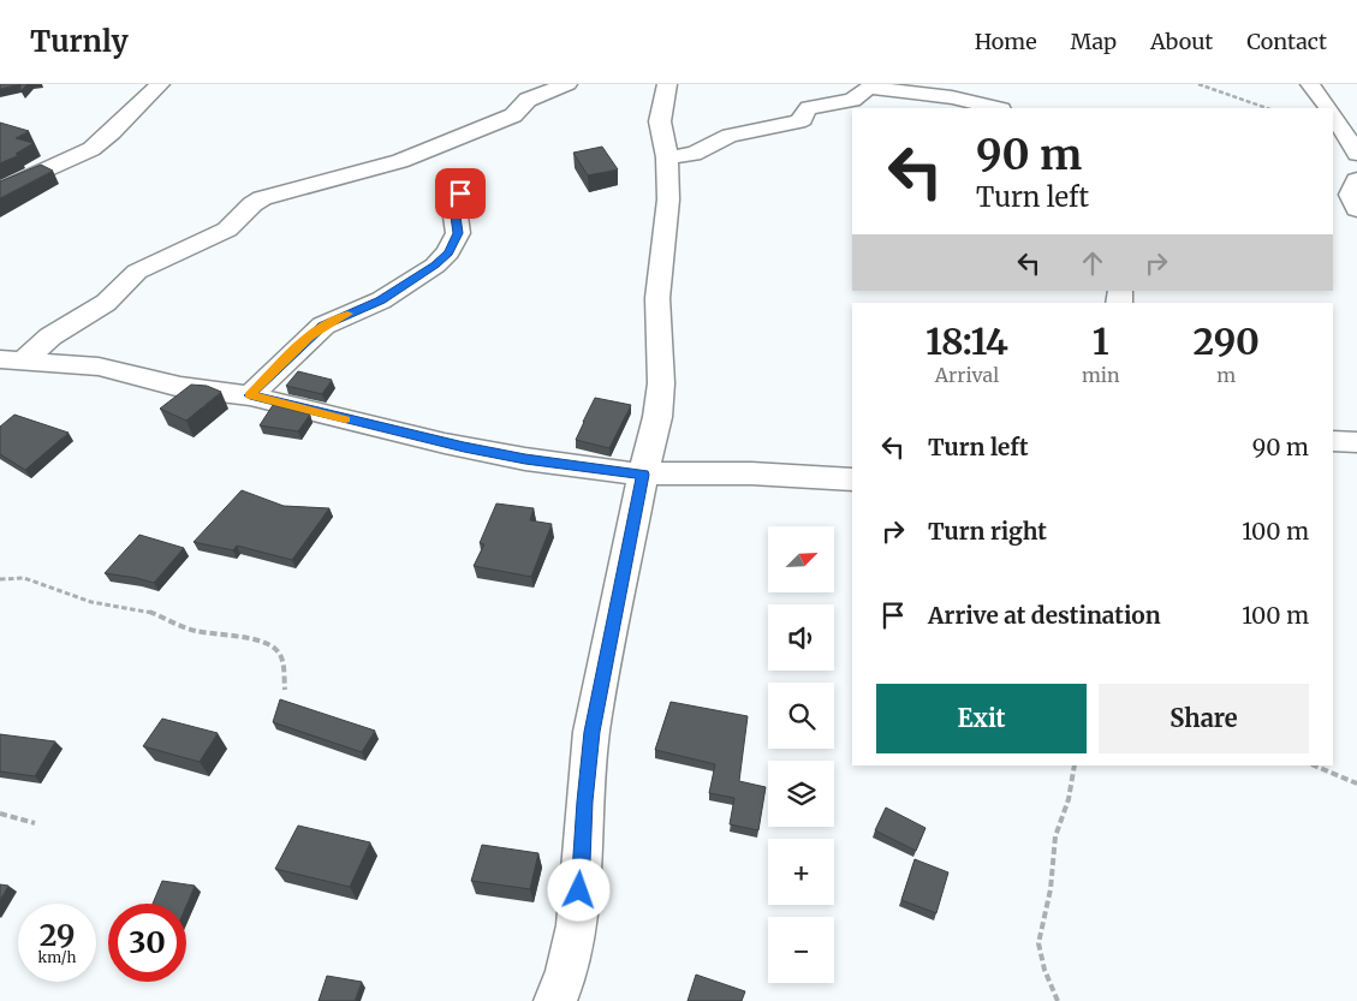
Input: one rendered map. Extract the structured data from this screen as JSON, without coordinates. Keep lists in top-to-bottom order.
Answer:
{
  "north": "top right",
  "page": {
    "header": "Turnly",
    "nav": [
      "Home",
      "Map",
      "About",
      "Contact"
    ],
    "turn": ["90 m", "Turn left"],
    "eta": [
      "18:14",
      "Arrival",
      "1",
      "min",
      "290",
      "m"
    ],
    "list": [
      {
        "name": "Turn left",
        "value": "90 m"
      },
      {
        "name": "Turn right",
        "value": "100 m"
      },
      {
        "name": "Arrive at destination",
        "value": "100 m"
      }
    ],
    "map_buttons": ["+", "−"],
    "buttons": ["Exit", "Share"],
    "speed": "29 km/h",
    "limit": "30"
  }
}
